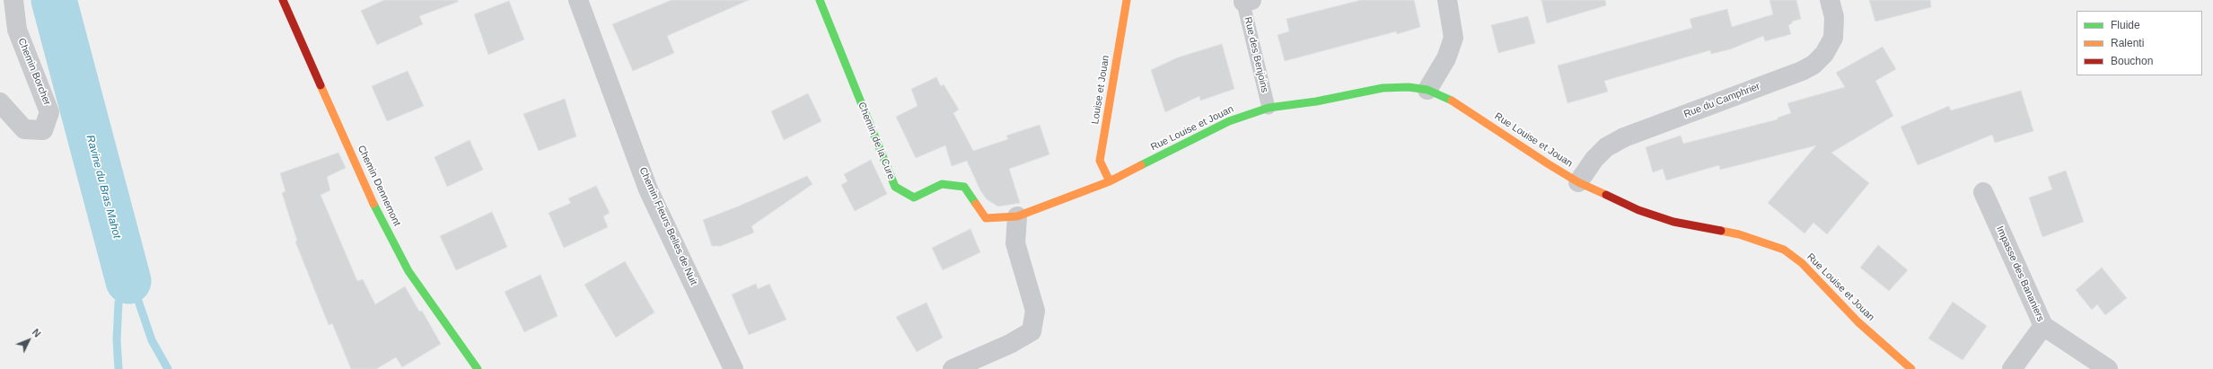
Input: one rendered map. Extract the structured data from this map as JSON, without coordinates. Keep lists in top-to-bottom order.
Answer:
{
  "streets": {
    "main road": [
      "Louise et Jouan",
      "Rue Louise et Jouan",
      "Chemin de la Cure",
      "Chemin Dennemont"
    ],
    "street": [
      "Chemin Borcher",
      "Rue du Camphrier",
      "Chemin Fleurs Belles de Nuit",
      "Impasse des Bananiers"
    ],
    "lane": ["Rue des Benjoins"]
  },
  "crossings": [
    ["Rue des Benjoins", "Rue Louise et Jouan"],
    ["Louise et Jouan", "Rue Louise et Jouan"],
    ["Louise et Jouan", "Chemin de la Cure"],
    ["Rue du Camphrier", "Rue Louise et Jouan"],
    ["Rue Louise et Jouan", "Chemin de la Cure"]
  ],
  "water": ["Ravine du Bras Mahot"],
  "legend": ["Fluide", "Ralenti", "Bouchon"],
  "north": "top right"
}
